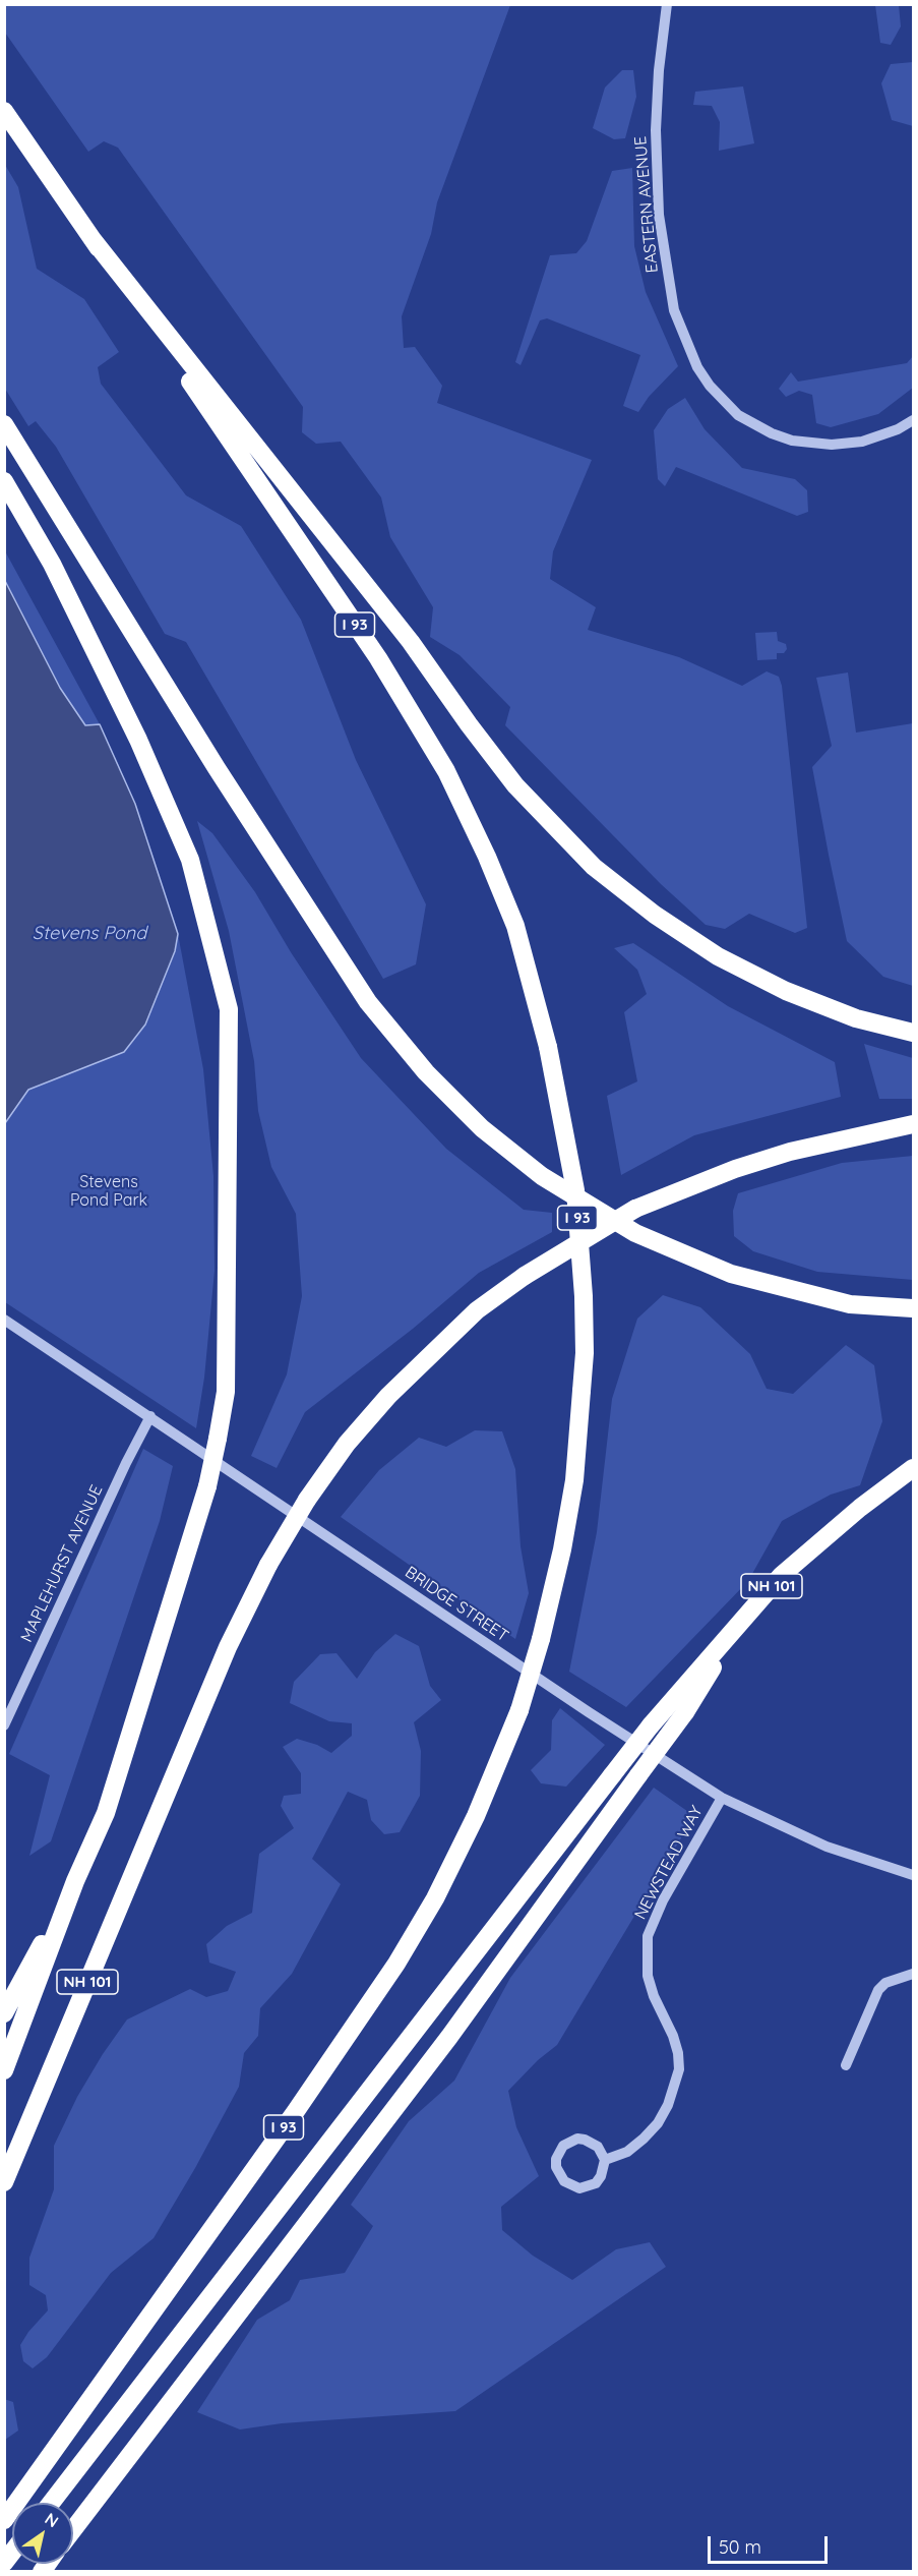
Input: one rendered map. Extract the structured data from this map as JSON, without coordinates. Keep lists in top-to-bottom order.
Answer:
{
  "streets": {
    "highway": ["I 93", "NH 101"],
    "street": [
      "EASTERN AVENUE",
      "MAPLEHURST AVENUE",
      "BRIDGE STREET",
      "NEWSTEAD WAY"
    ]
  },
  "crossings": [
    ["MAPLEHURST AVENUE", "BRIDGE STREET"],
    ["BRIDGE STREET", "NEWSTEAD WAY"]
  ],
  "water": ["Stevens Pond"],
  "parks": ["Stevens Pond Park"],
  "scale_bar": "50 m",
  "north": "top right"
}
